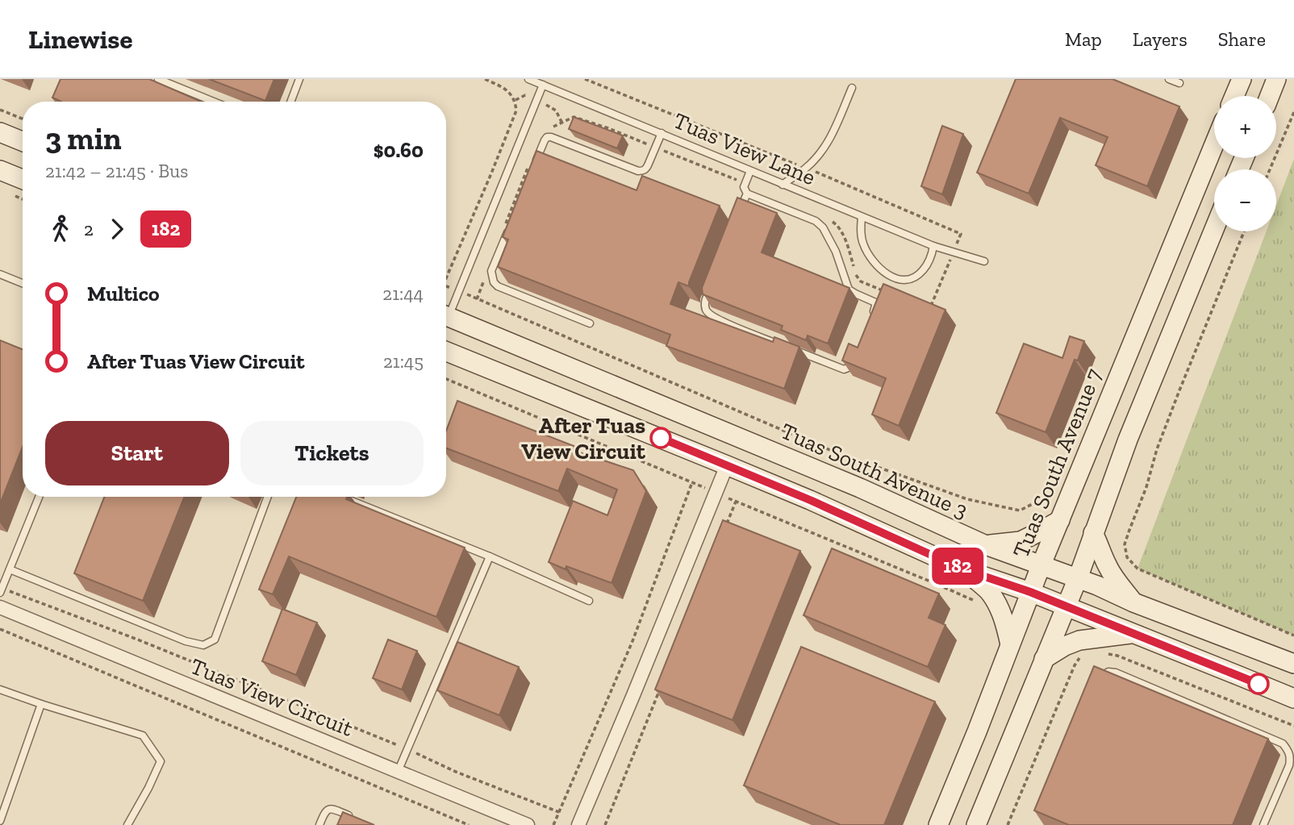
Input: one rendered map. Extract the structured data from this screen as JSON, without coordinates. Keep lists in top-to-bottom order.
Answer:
{
  "streets": {
    "street": ["Tuas South Avenue 7", "Tuas South Avenue 3", "Tuas View Circuit"],
    "lane": ["Tuas View Lane"]
  },
  "crossings": [
    ["Tuas South Avenue 7", "Tuas South Avenue 3"]
  ],
  "places": ["After Tuas View Circuit"],
  "lines": ["bus line 182"],
  "page": {
    "header": "Linewise",
    "nav": ["Map", "Layers", "Share"],
    "on_map": "182",
    "map_buttons": ["+", "−"],
    "heading": ["3 min", "21:42 – 21:45 · Bus", "$0.60"],
    "legs": ["2", "182"],
    "list": [
      {
        "name": "Multico",
        "value": "21:44"
      },
      {
        "name": "After Tuas View Circuit",
        "value": "21:45"
      }
    ],
    "buttons": ["Start", "Tickets"]
  }
}
